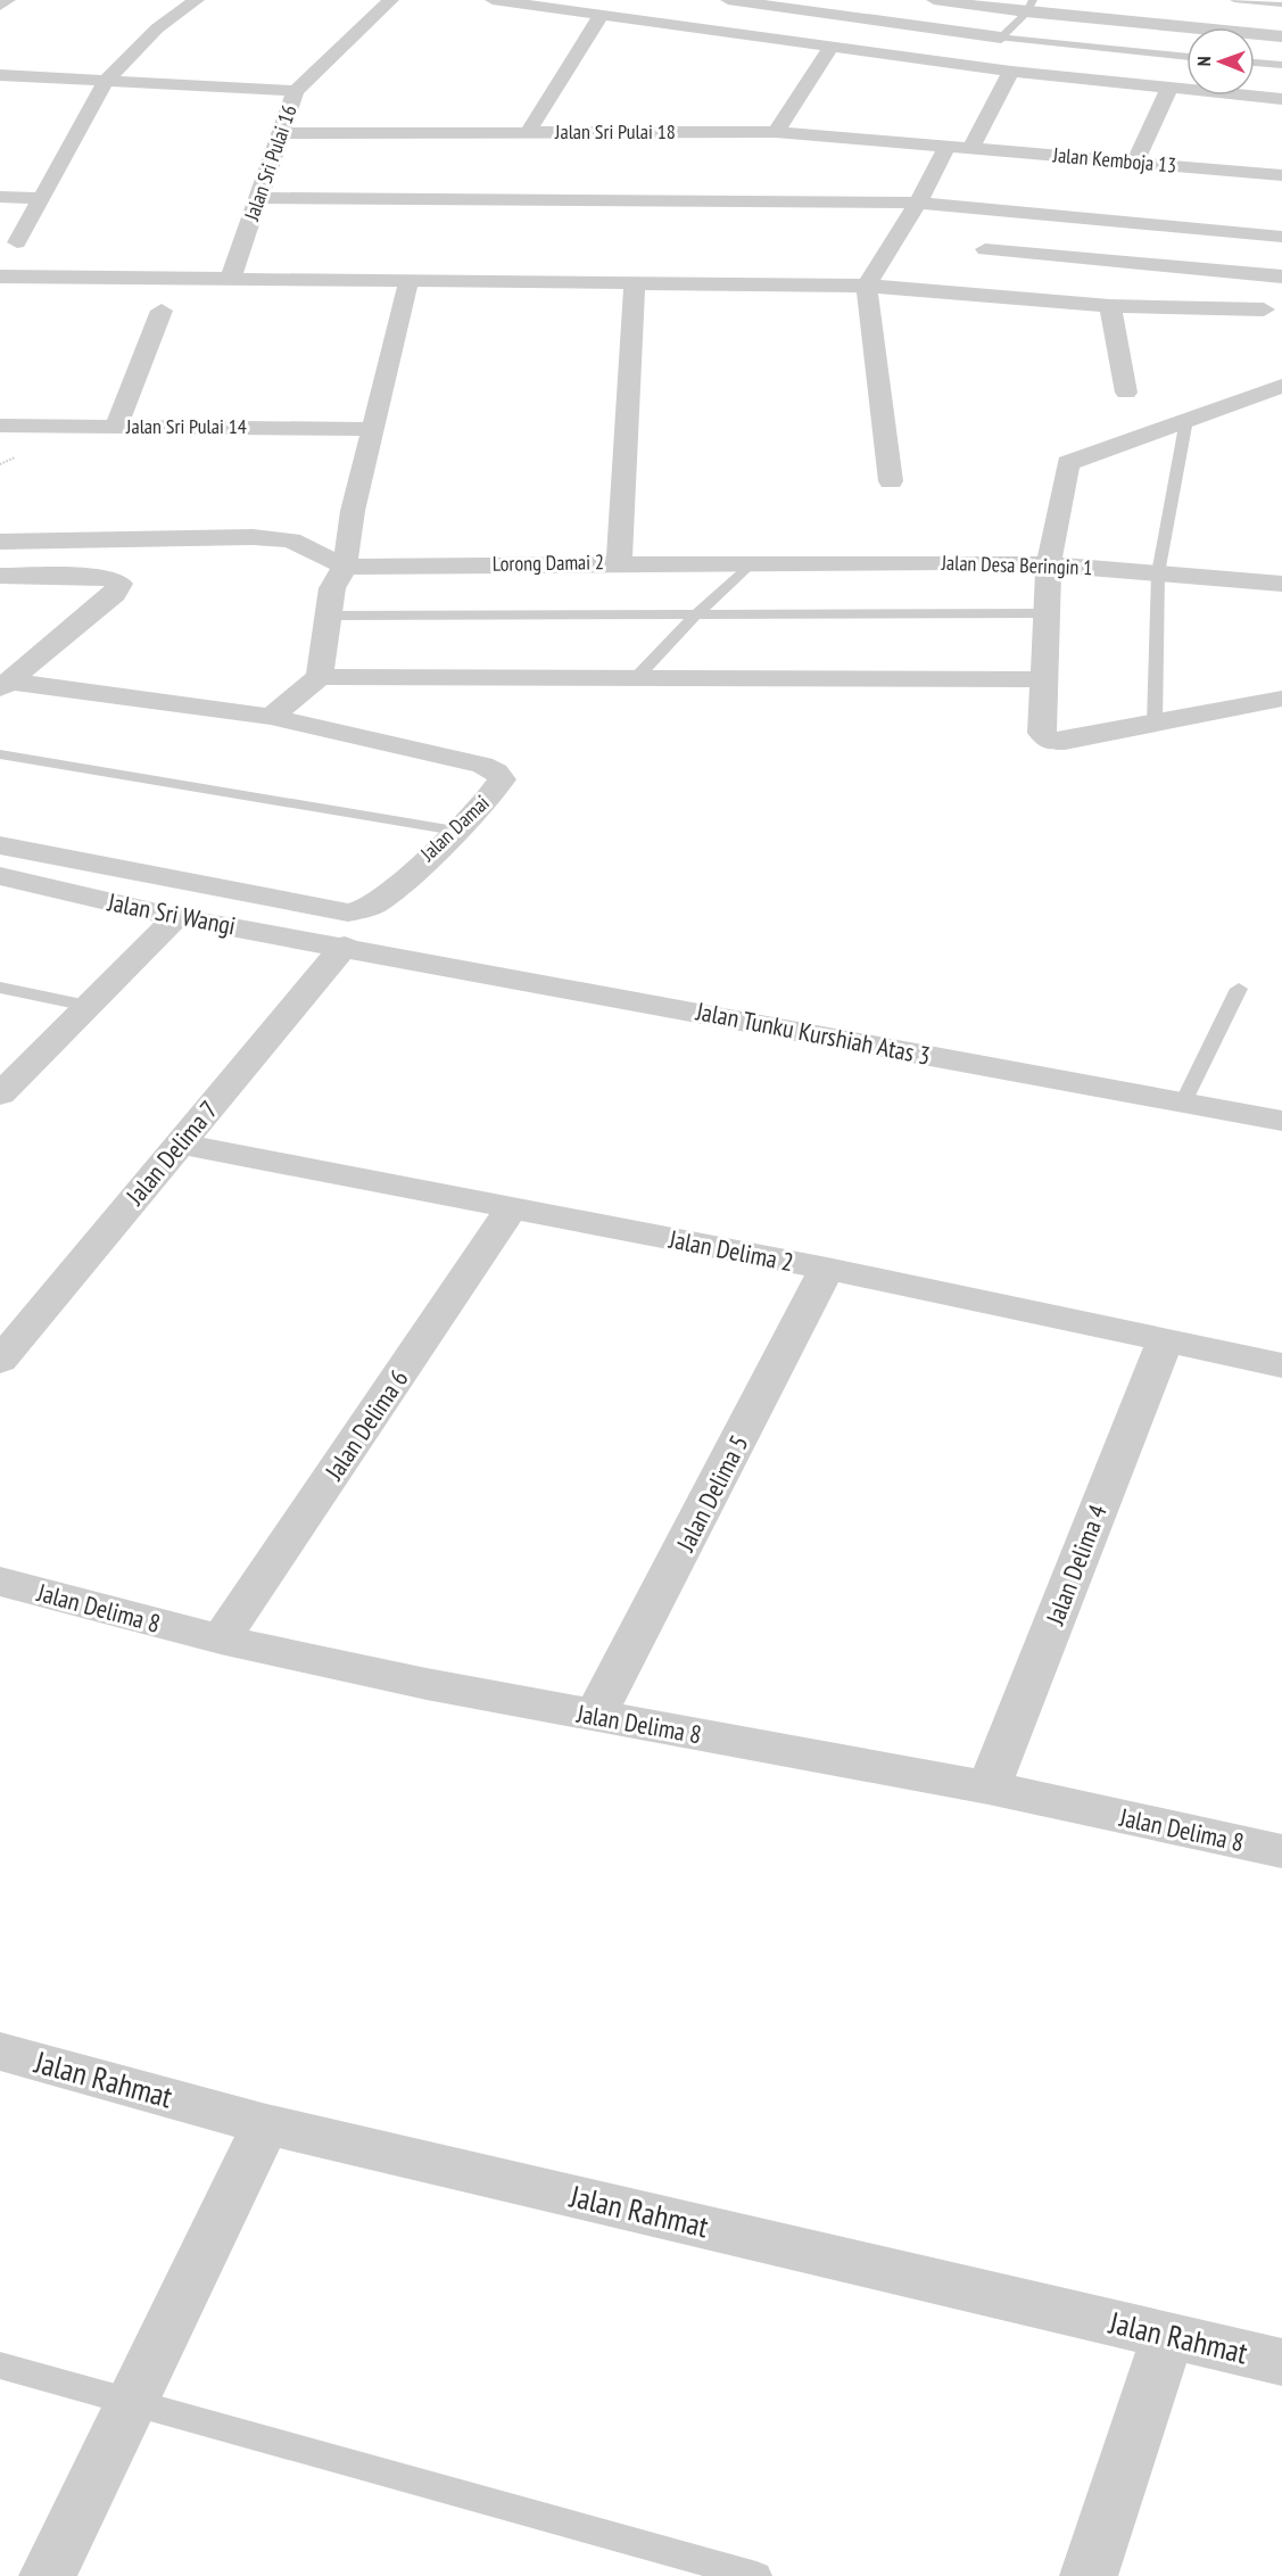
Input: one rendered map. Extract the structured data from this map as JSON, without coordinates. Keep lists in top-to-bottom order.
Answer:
{
  "streets": {
    "street": [
      "Jalan Sri Pulai 18",
      "Jalan Kemboja 13",
      "Jalan Sri Pulai 16",
      "Jalan Sri Pulai 14",
      "Lorong Damai 2",
      "Jalan Desa Beringin 1",
      "Jalan Damai",
      "Jalan Sri Wangi",
      "Jalan Tunku Kurshiah Atas 3",
      "Jalan Delima 7",
      "Jalan Delima 2",
      "Jalan Delima 6",
      "Jalan Delima 5",
      "Jalan Delima 4",
      "Jalan Delima 8",
      "Jalan Rahmat"
    ]
  },
  "crossings": [
    ["Jalan Sri Pulai 18", "Jalan Kemboja 13"],
    ["Jalan Sri Pulai 18", "Jalan Sri Pulai 16"],
    ["Lorong Damai 2", "Jalan Desa Beringin 1"],
    ["Jalan Sri Wangi", "Jalan Tunku Kurshiah Atas 3"],
    ["Jalan Sri Wangi", "Jalan Delima 7"],
    ["Jalan Tunku Kurshiah Atas 3", "Jalan Delima 7"],
    ["Jalan Delima 7", "Jalan Delima 2"],
    ["Jalan Delima 2", "Jalan Delima 6"],
    ["Jalan Delima 2", "Jalan Delima 5"],
    ["Jalan Delima 2", "Jalan Delima 4"],
    ["Jalan Delima 6", "Jalan Delima 8"],
    ["Jalan Delima 5", "Jalan Delima 8"],
    ["Jalan Delima 4", "Jalan Delima 8"]
  ],
  "north": "left"
}
